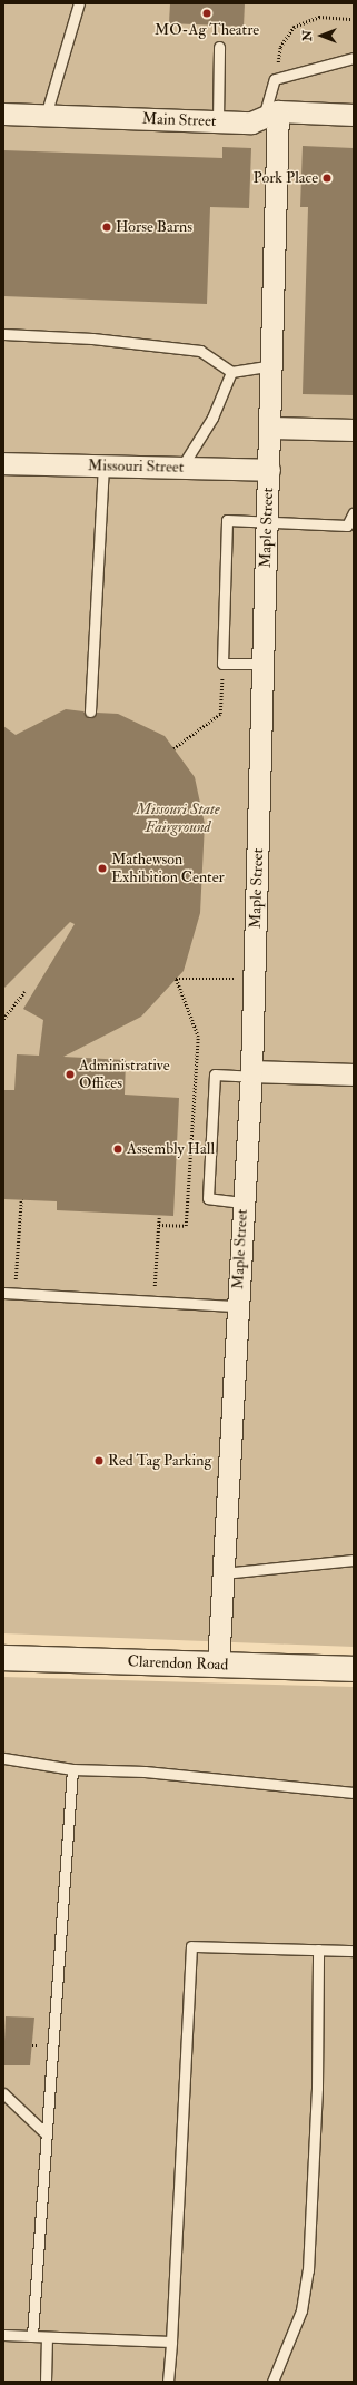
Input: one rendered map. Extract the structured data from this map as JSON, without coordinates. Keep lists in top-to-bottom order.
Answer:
{
  "streets": {
    "street": [
      "Main Street",
      "Missouri Street",
      "Maple Street",
      "Clarendon Road"
    ]
  },
  "crossings": [
    ["Main Street", "Maple Street"],
    ["Missouri Street", "Maple Street"],
    ["Maple Street", "Clarendon Road"]
  ],
  "parks": ["Missouri State Fairground"],
  "places": [
    "MO-Ag Theatre",
    "Pork Place",
    "Horse Barns",
    "Mathewson Exhibition Center",
    "Administrative Offices",
    "Assembly Hall",
    "Red Tag Parking"
  ],
  "north": "left"
}
